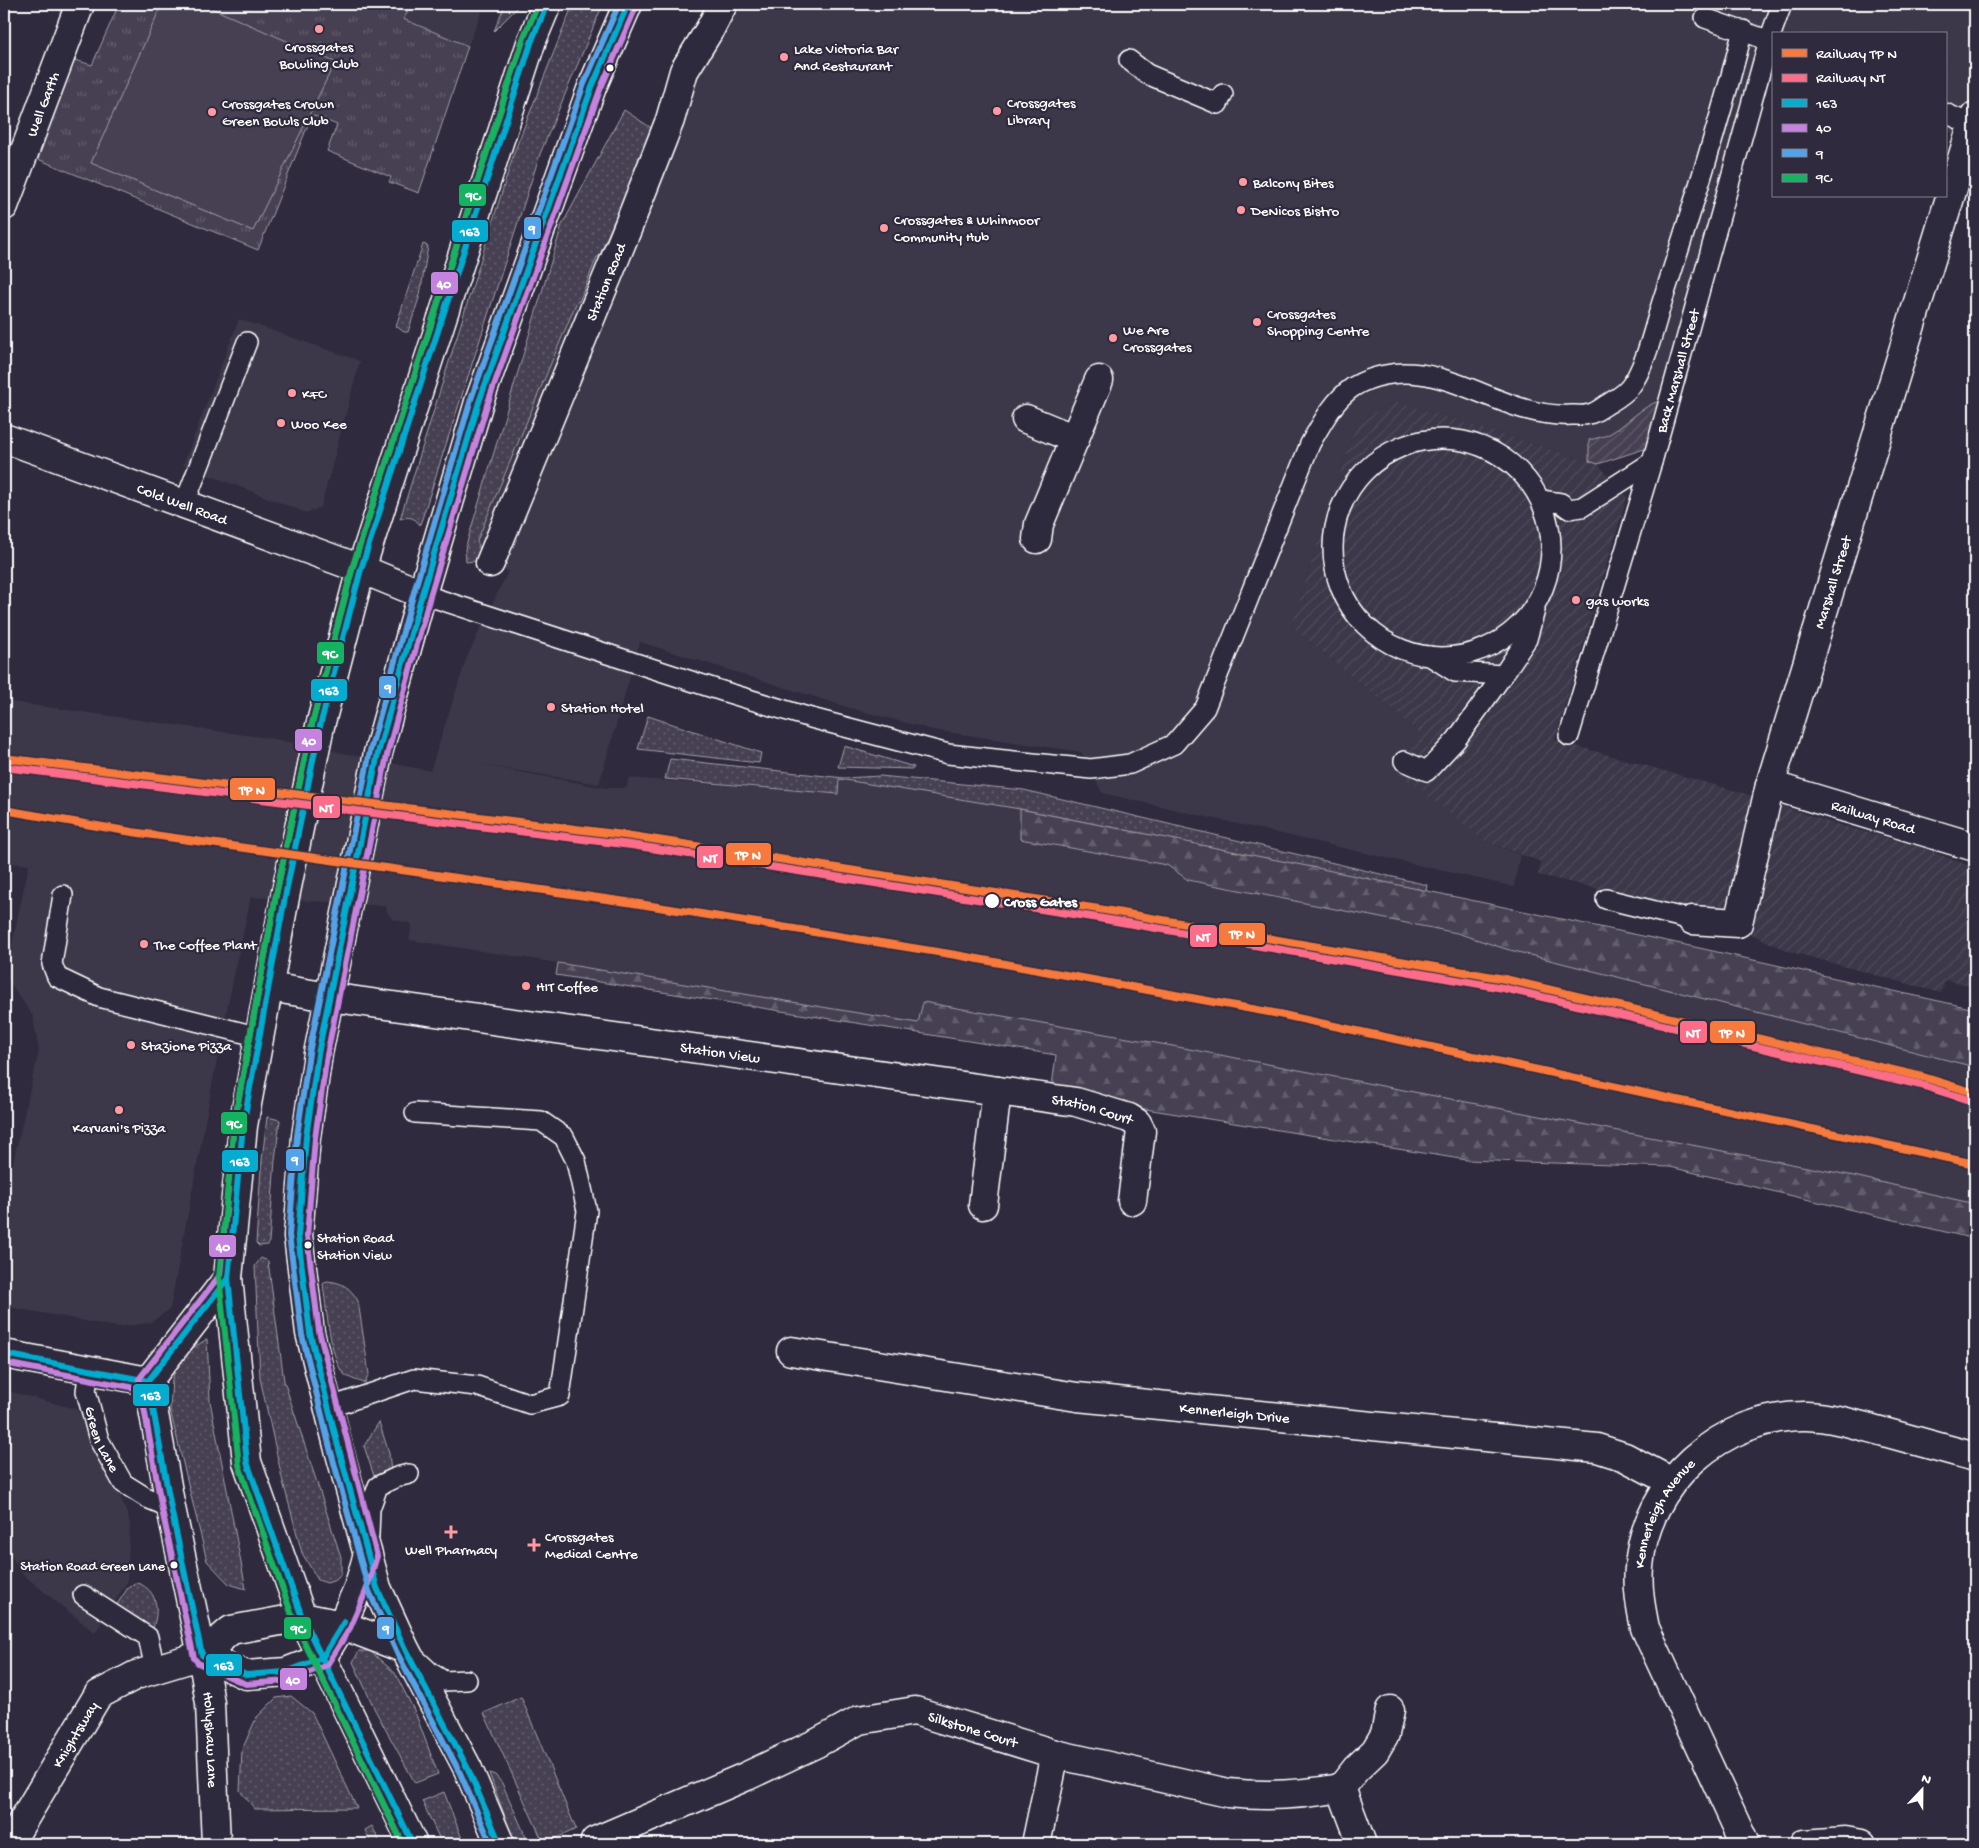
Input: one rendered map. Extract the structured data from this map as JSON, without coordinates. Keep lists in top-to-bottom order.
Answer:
{
  "streets": {
    "street": [
      "Well Garth",
      "Station Road",
      "Cold Well Road",
      "Marshall Street",
      "Railway Road",
      "Station View",
      "Station Court",
      "Kennerleigh Drive",
      "Kennerleigh Avenue",
      "Silkstone Court",
      "Knightsway",
      "Hollyshaw Lane"
    ],
    "lane": ["Back Marshall Street", "Green Lane"]
  },
  "crossings": [
    ["Marshall Street", "Railway Road"],
    ["Station View", "Station Court"],
    ["Kennerleigh Drive", "Kennerleigh Avenue"],
    ["Green Lane", "Hollyshaw Lane"],
    ["Knightsway", "Hollyshaw Lane"]
  ],
  "places": {
    "other": [
      "Crossgates Bowling Club",
      "Lake Victoria Bar And Restaurant",
      "Crossgates Library",
      "Crossgates Crown Green Bowls Club",
      "Balcony Bites",
      "DeNicos Bistro",
      "Crossgates & Whinmoor Community Hub",
      "Crossgates Shopping Centre",
      "We Are Crossgates",
      "KFC",
      "Woo Kee",
      "gas works",
      "Station Hotel",
      "Cross Gates",
      "The Coffee Plant",
      "HIT Coffee",
      "Stazione Pizza",
      "Karvani's Pizza",
      "Station Road Station View",
      "Station Road Green Lane"
    ],
    "health": ["Well Pharmacy", "Crossgates Medical Centre"]
  },
  "lines": [
    "transit line 163",
    "transit line 40",
    "transit line 9",
    "transit line 9C",
    "rail line NT"
  ],
  "legend": [
    "Railway TP N",
    "Railway NT",
    "163",
    "40",
    "9",
    "9C"
  ],
  "north": "top"
}
